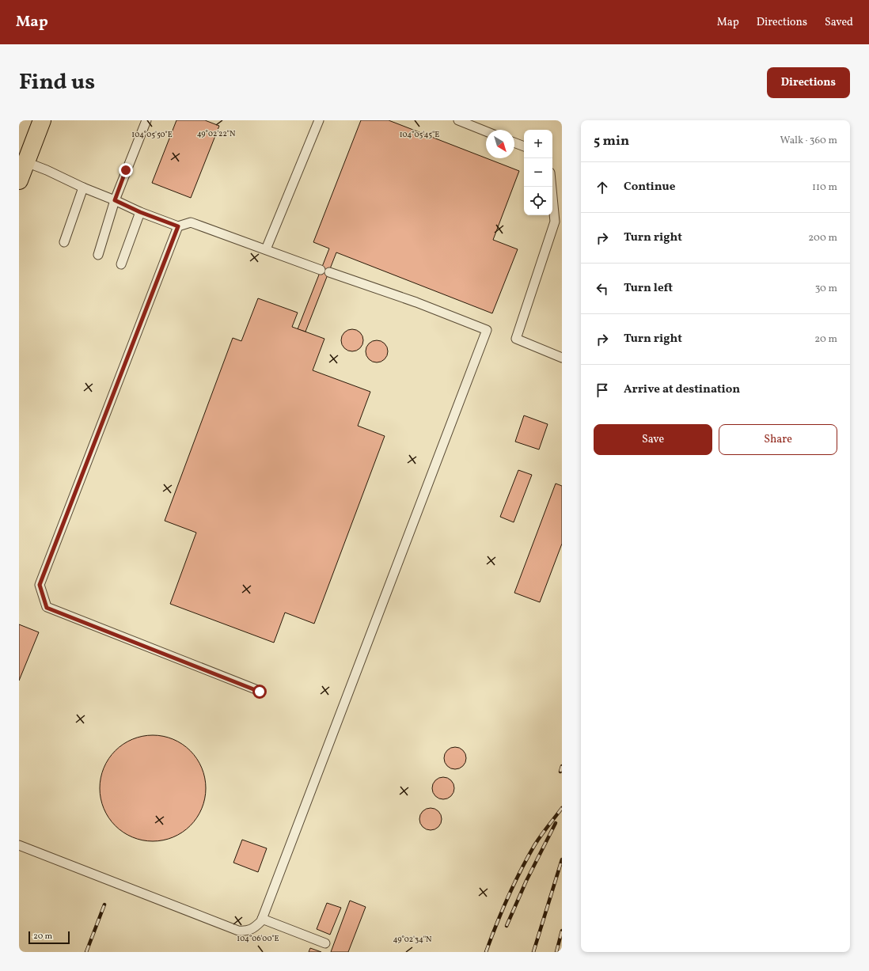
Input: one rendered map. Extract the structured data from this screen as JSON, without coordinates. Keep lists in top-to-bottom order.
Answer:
{
  "scale_bar": "20 m",
  "north": "bottom right",
  "page": {
    "header": "Map",
    "nav": ["Map", "Directions", "Saved"],
    "title": "Find us",
    "buttons": [
      "Directions",
      ["Save", "Share"]
    ],
    "heading": ["5 min", "Walk · 360 m"],
    "map_buttons": ["+", "−"],
    "list": [
      ["Continue", "110 m"],
      ["Turn right", "200 m"],
      ["Turn left", "30 m"],
      ["Turn right", "20 m"],
      "Arrive at destination"
    ],
    "scale": "20 m"
  },
  "coordinates": [
    "49°02'22\"N",
    "104°05'50\"E",
    "104°05'45\"E",
    "104°06'00\"E",
    "49°02'34\"N"
  ]
}
